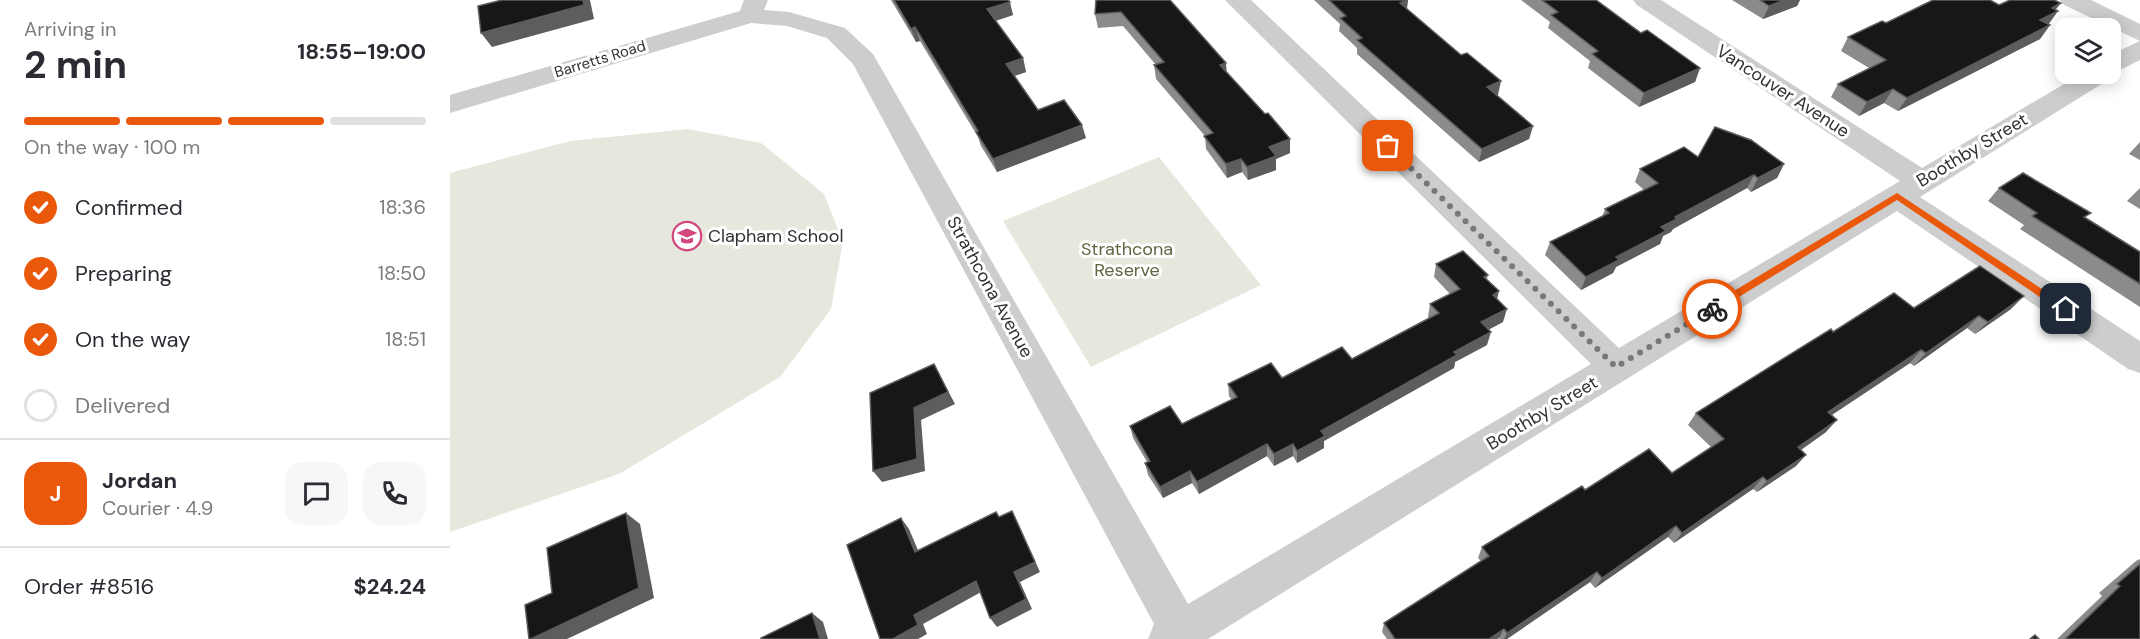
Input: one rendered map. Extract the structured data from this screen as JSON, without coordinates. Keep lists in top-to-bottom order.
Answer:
{
  "streets": {
    "street": [
      "Barretts Road",
      "Vancouver Avenue",
      "Boothby Street",
      "Strathcona Avenue"
    ]
  },
  "crossings": [
    ["Barretts Road", "Strathcona Avenue"],
    ["Vancouver Avenue", "Boothby Street"],
    ["Boothby Street", "Strathcona Avenue"]
  ],
  "parks": ["Strathcona Reserve"],
  "places": {
    "school or university": ["Clapham School"]
  },
  "page": {
    "heading": ["2 min", "Arriving in", "18:55–19:00"],
    "panel": [
      "Jordan",
      "Courier · 4.9",
      "Order #8516",
      "$24.24"
    ],
    "bar": "On the way · 100 m",
    "list": [
      ["Confirmed", "18:36"],
      ["Preparing", "18:50"],
      ["On the way", "18:51"],
      "Delivered"
    ],
    "round": "J"
  }
}
